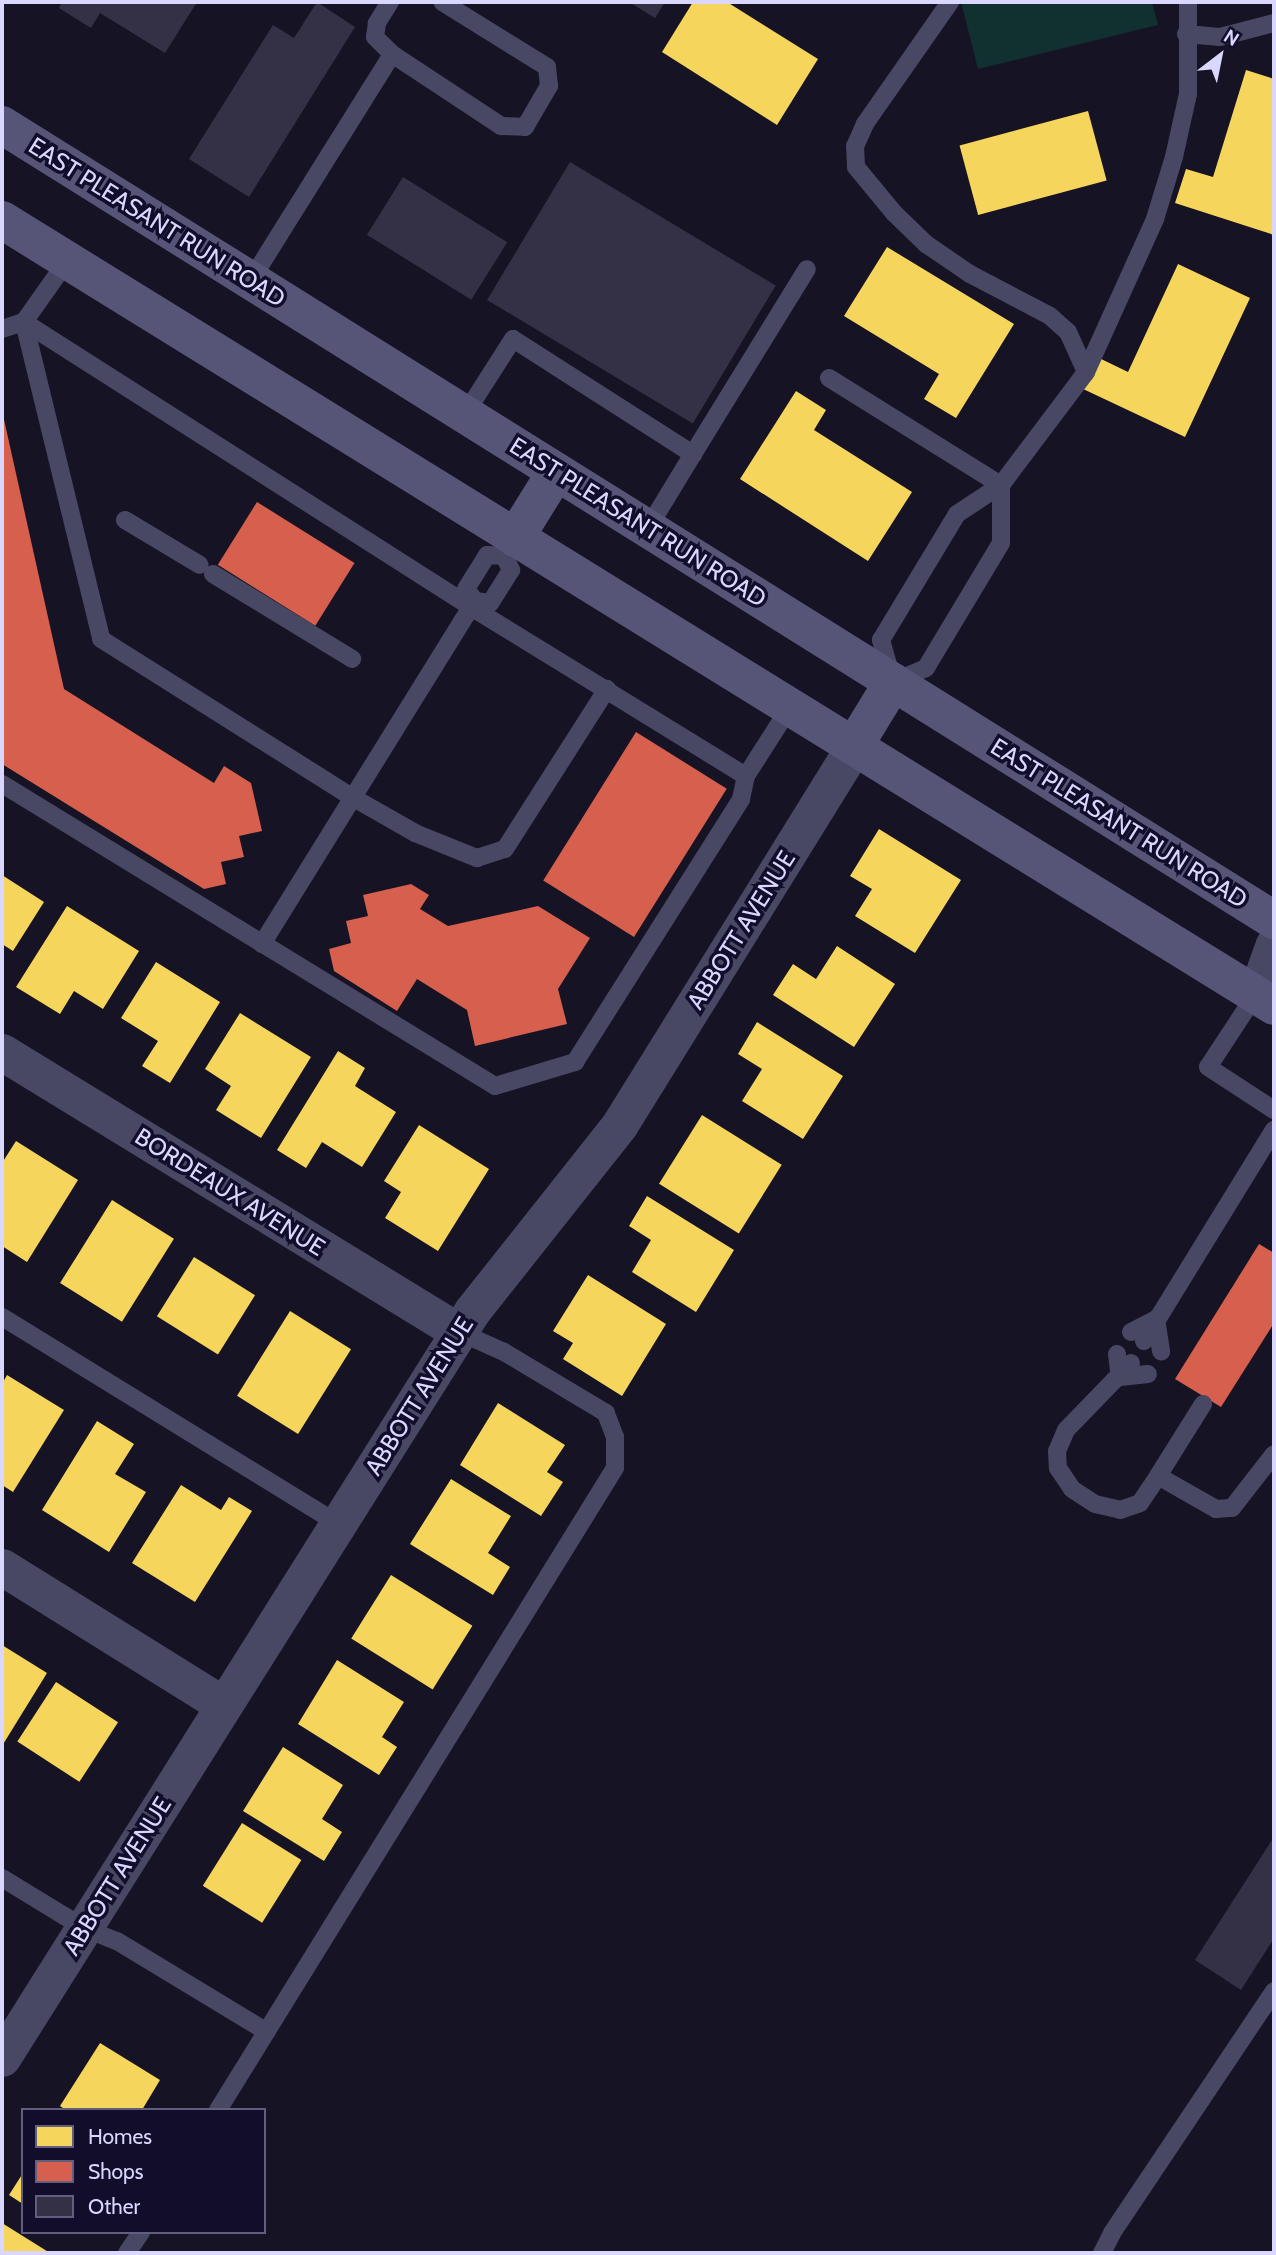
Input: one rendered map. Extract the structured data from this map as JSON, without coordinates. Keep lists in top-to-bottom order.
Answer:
{
  "streets": {
    "main road": ["EAST PLEASANT RUN ROAD"],
    "street": ["ABBOTT AVENUE", "BORDEAUX AVENUE"]
  },
  "crossings": [
    ["ABBOTT AVENUE", "BORDEAUX AVENUE"]
  ],
  "legend": ["Homes", "Shops", "Other"],
  "north": "top right"
}
